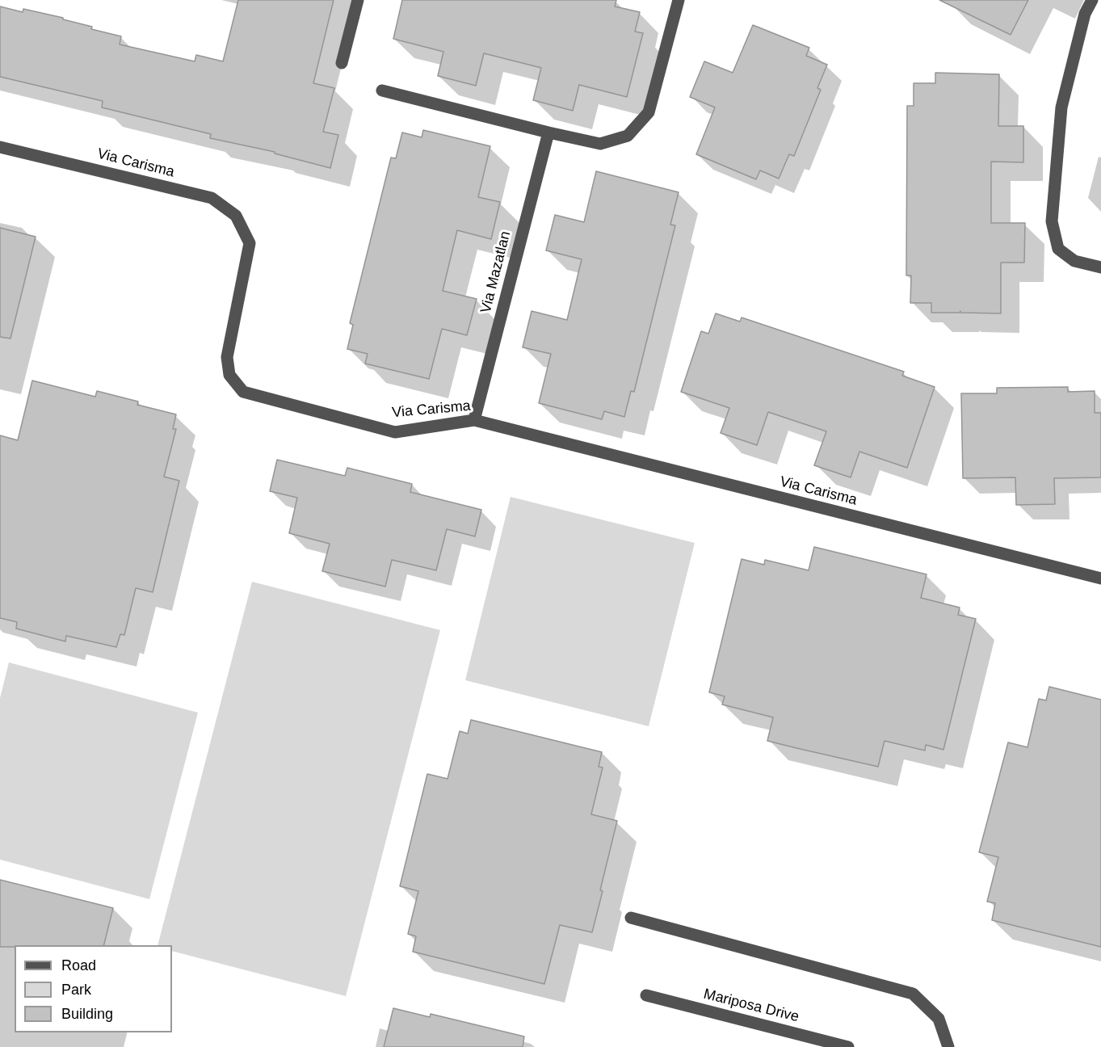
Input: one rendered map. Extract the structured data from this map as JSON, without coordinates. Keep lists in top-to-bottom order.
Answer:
{
  "streets": {
    "street": ["Via Carisma", "Via Mazatlan", "Mariposa Drive"]
  },
  "crossings": [
    ["Via Carisma", "Via Mazatlan"]
  ],
  "legend": ["Road", "Park", "Building"]
}
